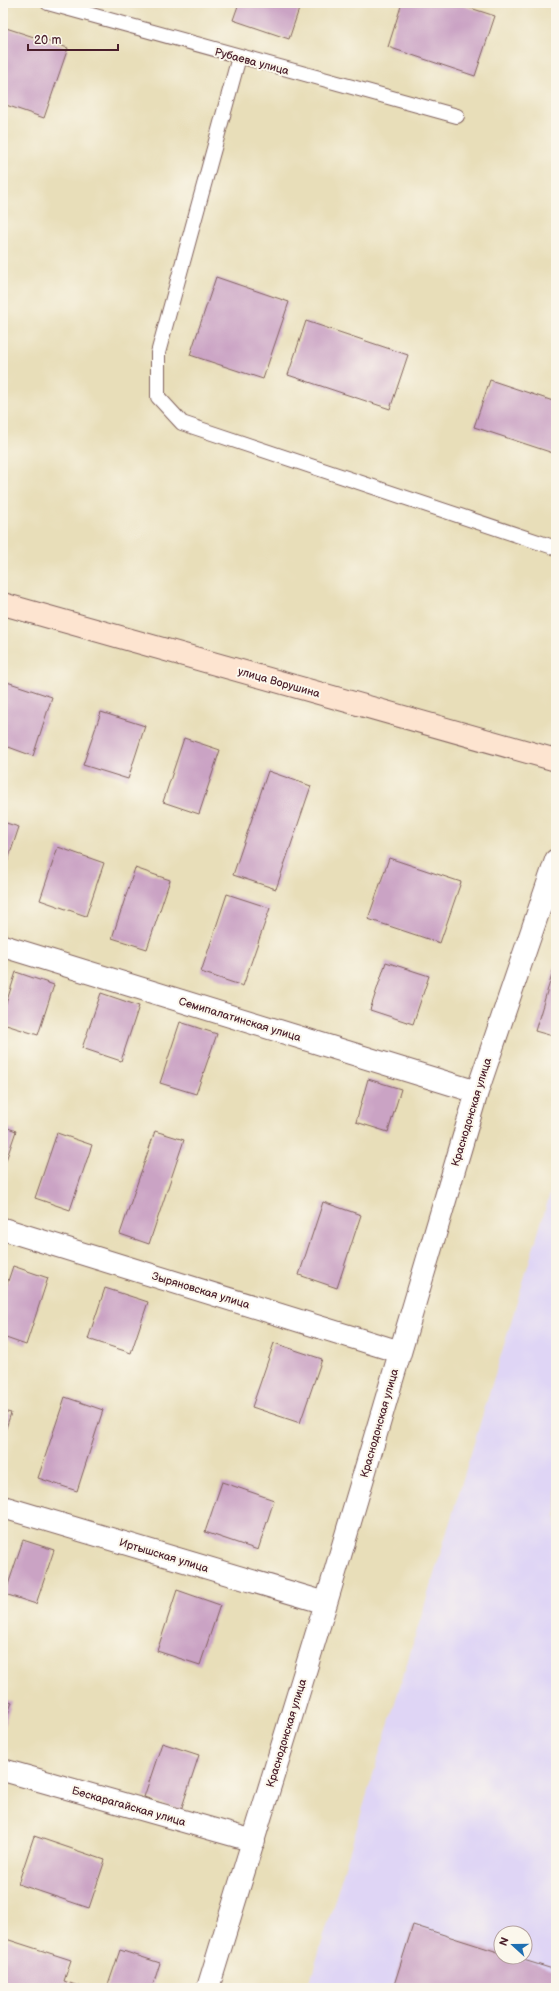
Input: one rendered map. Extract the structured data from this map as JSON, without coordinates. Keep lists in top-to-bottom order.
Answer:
{
  "streets": {
    "street": [
      "улица Ворушина",
      "Семипалатинская улица",
      "Краснодонская улица",
      "Зыряновская улица",
      "Иртышская улица",
      "Бескарагайская улица"
    ],
    "lane": ["Рубаева улица"]
  },
  "crossings": [
    ["Семипалатинская улица", "Краснодонская улица"],
    ["Краснодонская улица", "Зыряновская улица"],
    ["Краснодонская улица", "Иртышская улица"],
    ["Краснодонская улица", "Бескарагайская улица"]
  ],
  "scale_bar": "20 m",
  "north": "left"
}
